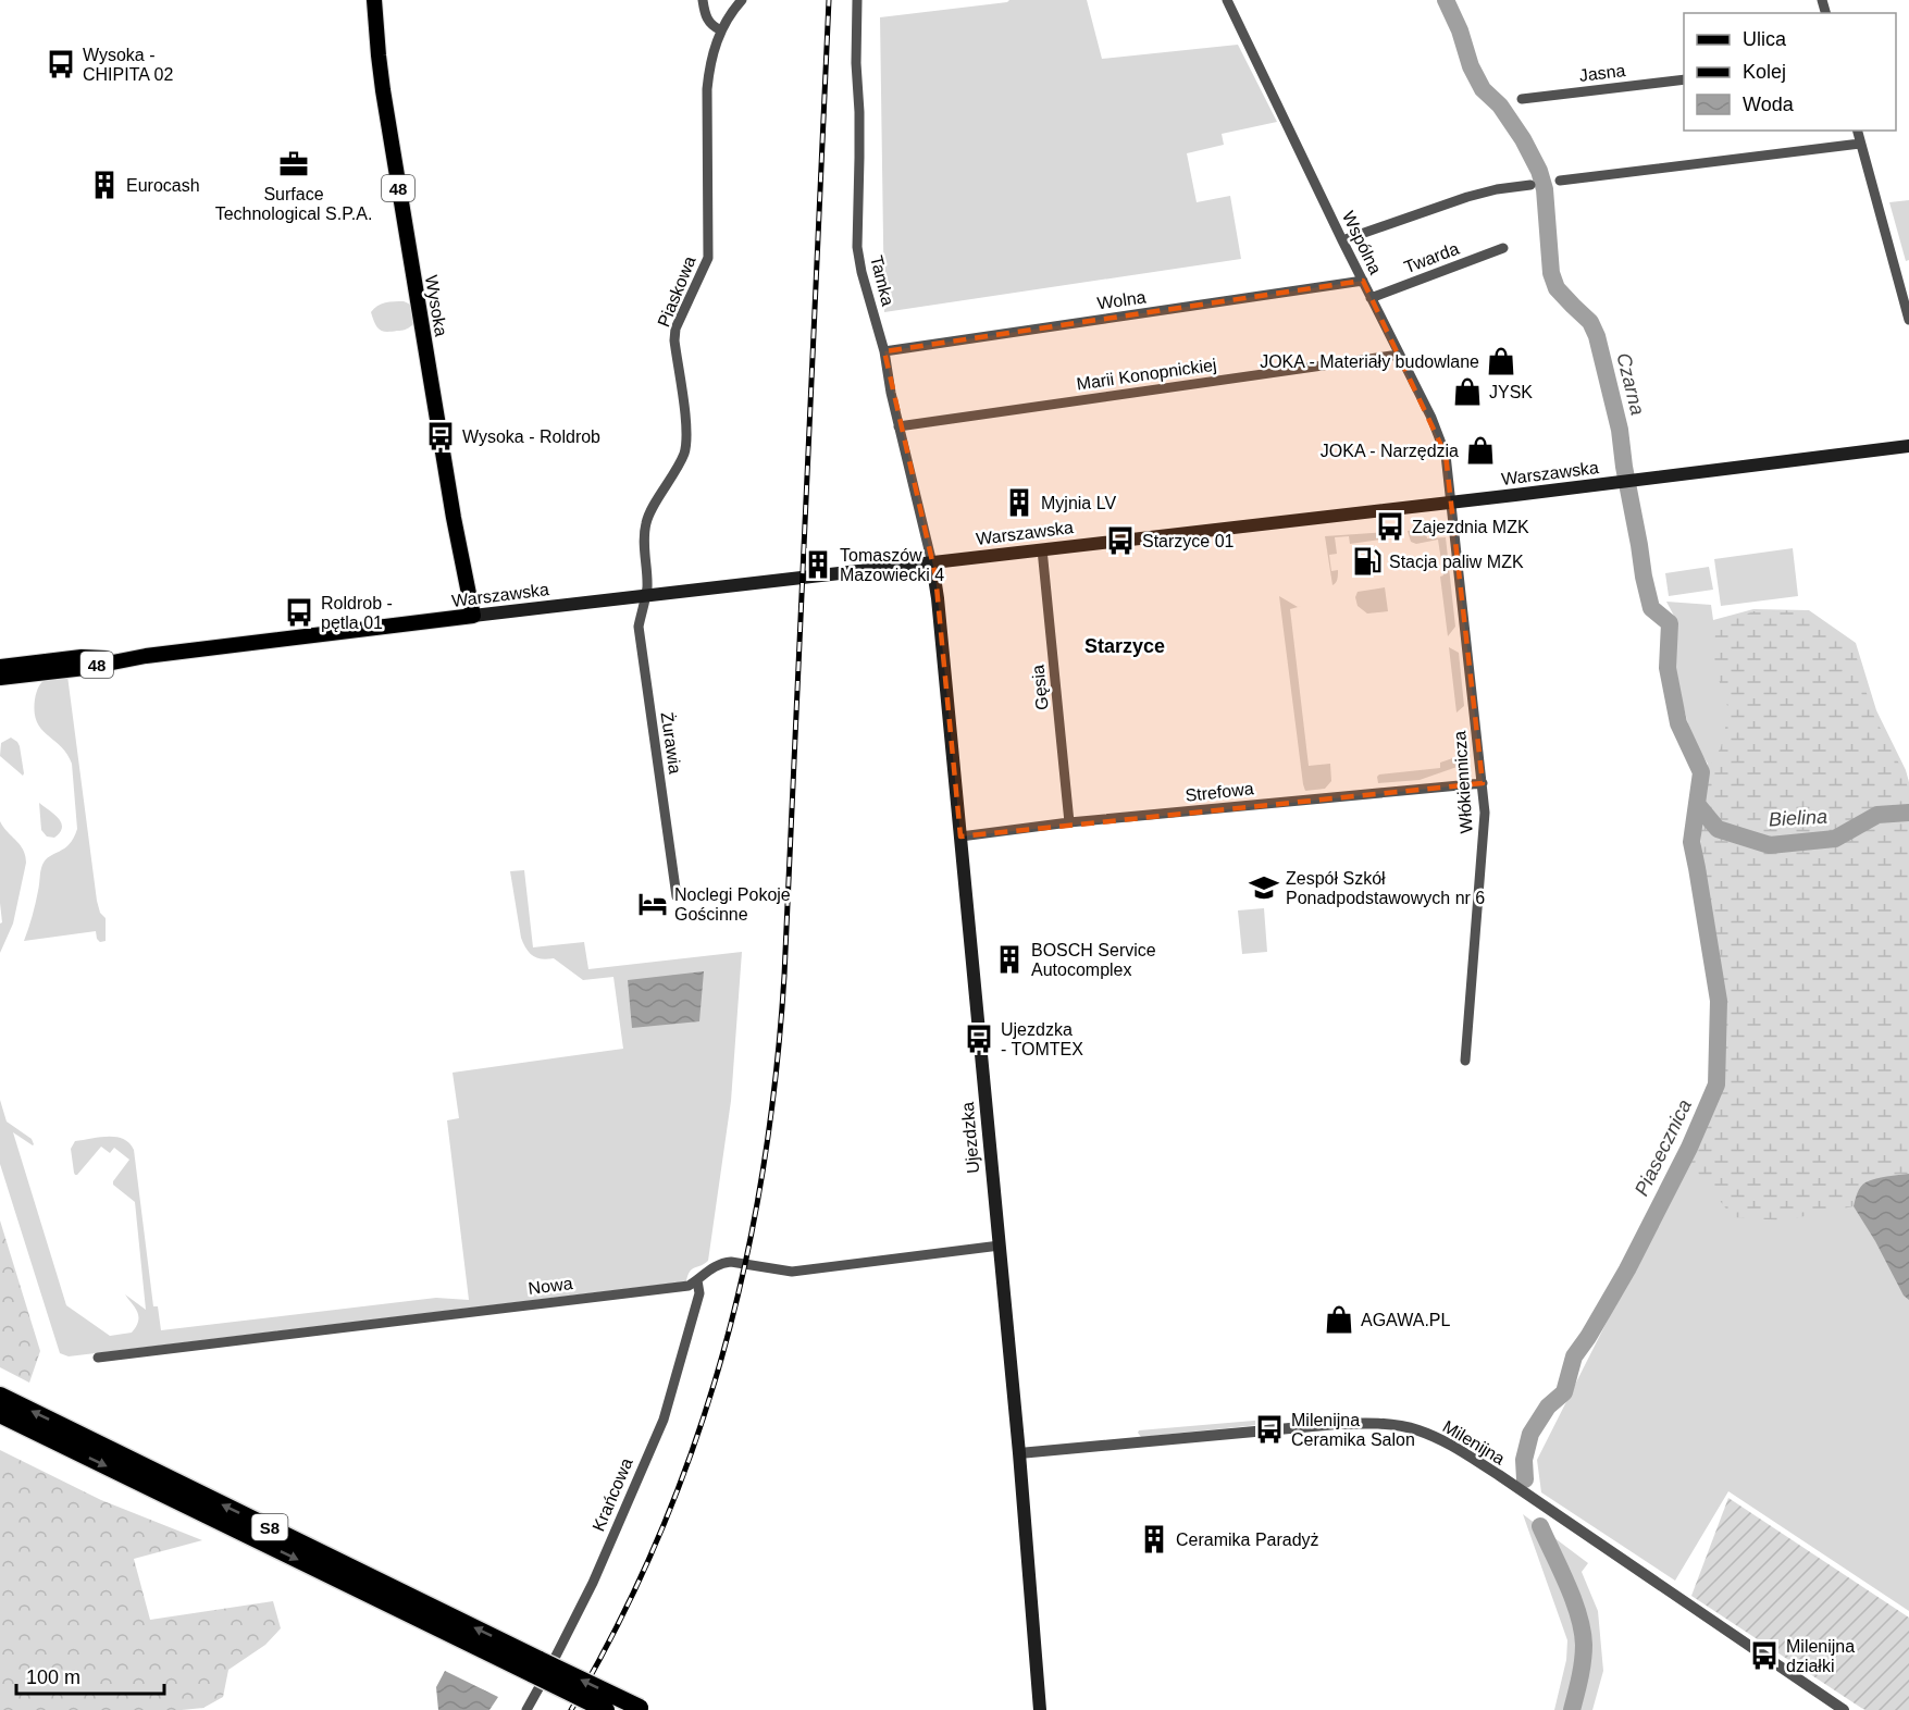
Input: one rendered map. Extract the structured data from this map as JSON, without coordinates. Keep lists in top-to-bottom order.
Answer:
{
  "streets": {
    "highway": ["S8"],
    "main road": [
      "48",
      "Wysoka",
      "Warszawska",
      "Ujezdzka"
    ],
    "street": [
      "Jasna",
      "Wspólna",
      "Twarda",
      "Tamka",
      "Piaskowa",
      "Wolna",
      "Marii Konopnickiej",
      "Gęsia",
      "Żurawia",
      "Włókiennicza",
      "Strefowa",
      "Nowa",
      "Milenijna",
      "Krańcowa"
    ]
  },
  "crossings": [
    ["Wspólna", "Twarda"],
    ["Wspólna", "Wolna"],
    ["Wspólna", "Marii Konopnickiej"],
    ["Wspólna", "Warszawska"],
    ["Wspólna", "Włókiennicza"],
    ["Tamka", "Wolna"],
    ["Tamka", "Marii Konopnickiej"],
    ["Tamka", "Warszawska"],
    ["Tamka", "Ujezdzka"],
    ["Piaskowa", "Warszawska"],
    ["Piaskowa", "Żurawia"],
    ["Wysoka", "Warszawska"],
    ["Warszawska", "Gęsia"],
    ["Warszawska", "Żurawia"],
    ["Warszawska", "Włókiennicza"],
    ["Warszawska", "Ujezdzka"],
    ["Gęsia", "Strefowa"],
    ["Włókiennicza", "Strefowa"],
    ["Strefowa", "Ujezdzka"],
    ["Ujezdzka", "Nowa"],
    ["Ujezdzka", "Milenijna"],
    ["Nowa", "Krańcowa"]
  ],
  "districts": ["Starzyce"],
  "water": ["Czarna", "Bielina", "Piasecznica"],
  "places": {
    "bus stop": [
      "Wysoka - CHIPITA 02",
      "Wysoka - Roldrob",
      "Zajezdnia MZK",
      "Starzyce 01",
      "Roldrob - pętla 01",
      "Ujezdzka - TOMTEX",
      "Milenijna Ceramika Salon",
      "Milenijna działki"
    ],
    "office": ["Surface Technological S.P.A."],
    "building": [
      "Eurocash",
      "Myjnia LV",
      "Tomaszów Mazowiecki 4",
      "BOSCH Service Autocomplex",
      "Ceramika Paradyż"
    ],
    "shop": [
      "JOKA - Materiały budowlane",
      "JYSK",
      "JOKA - Narzędzia",
      "AGAWA.PL"
    ],
    "fuel station": ["Stacja paliw MZK"],
    "school or university": ["Zespół Szkół Ponadpodstawowych nr 6"],
    "hotel": ["Noclegi Pokoje Gościnne"]
  },
  "legend": ["Ulica", "Kolej", "Woda"],
  "scale_bar": "100 m"
}
